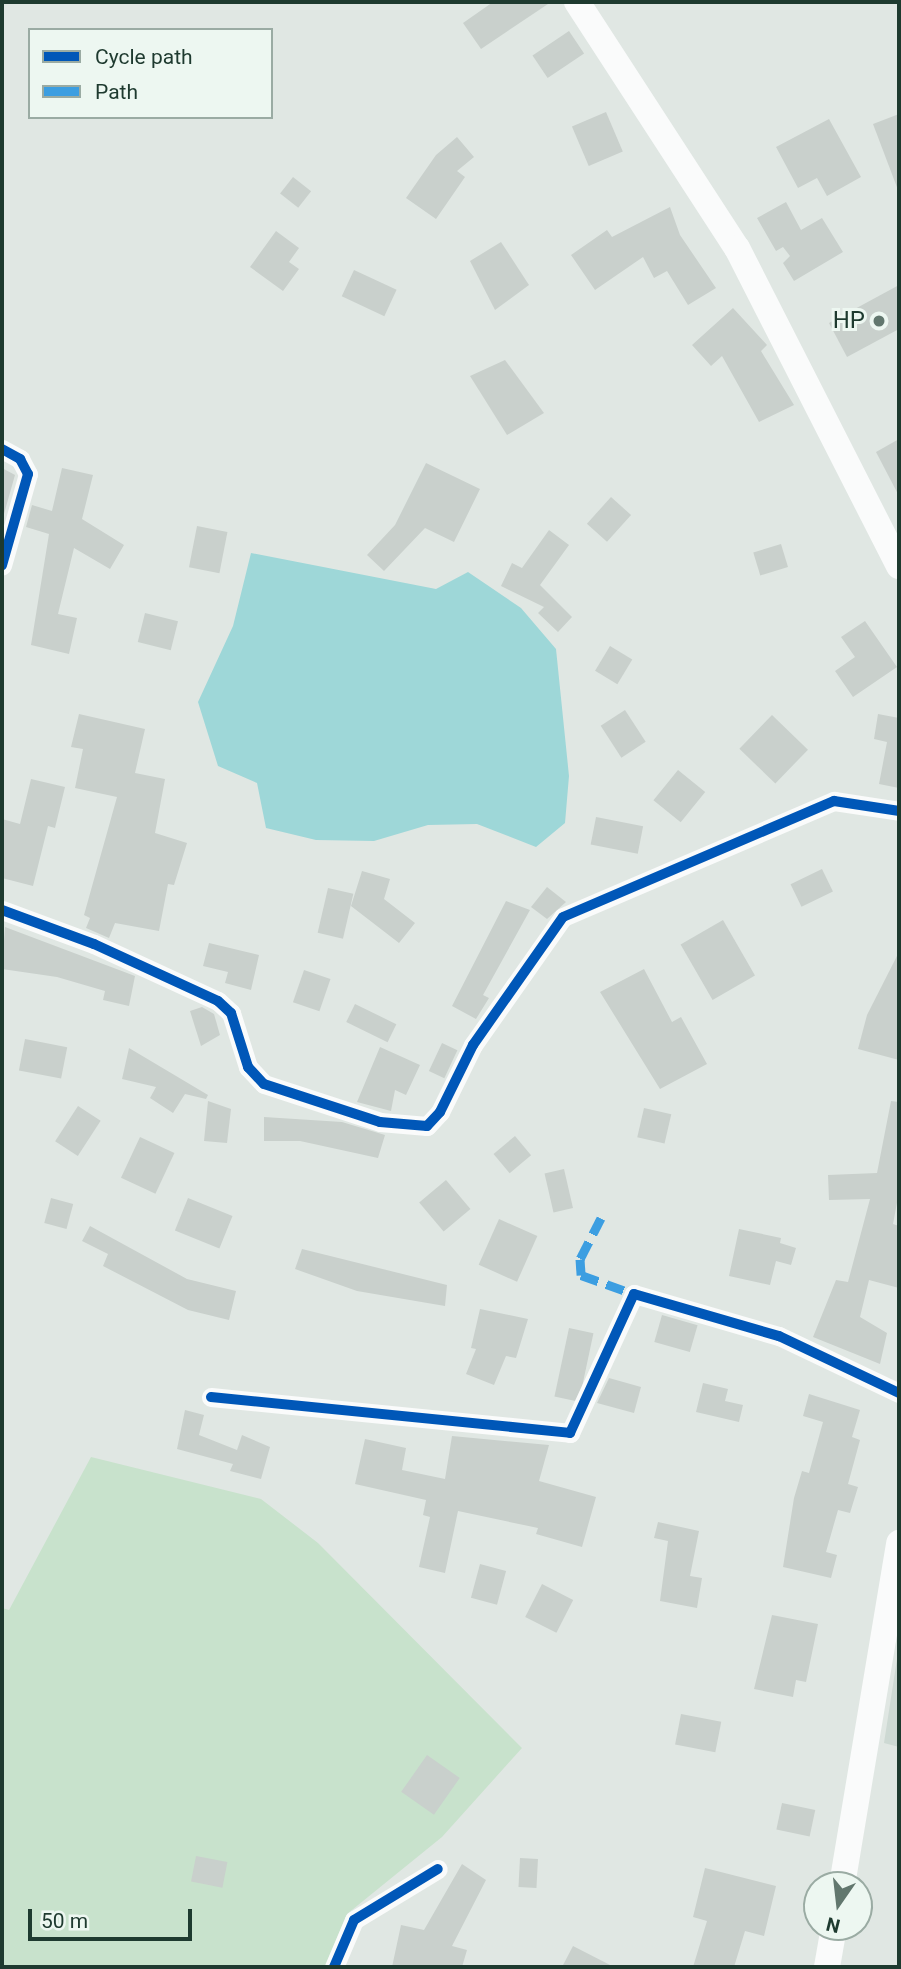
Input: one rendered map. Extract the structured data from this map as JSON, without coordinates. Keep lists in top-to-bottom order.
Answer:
{
  "places": ["HP"],
  "legend": ["Cycle path", "Path"],
  "scale_bar": "50 m",
  "north": "bottom"
}
